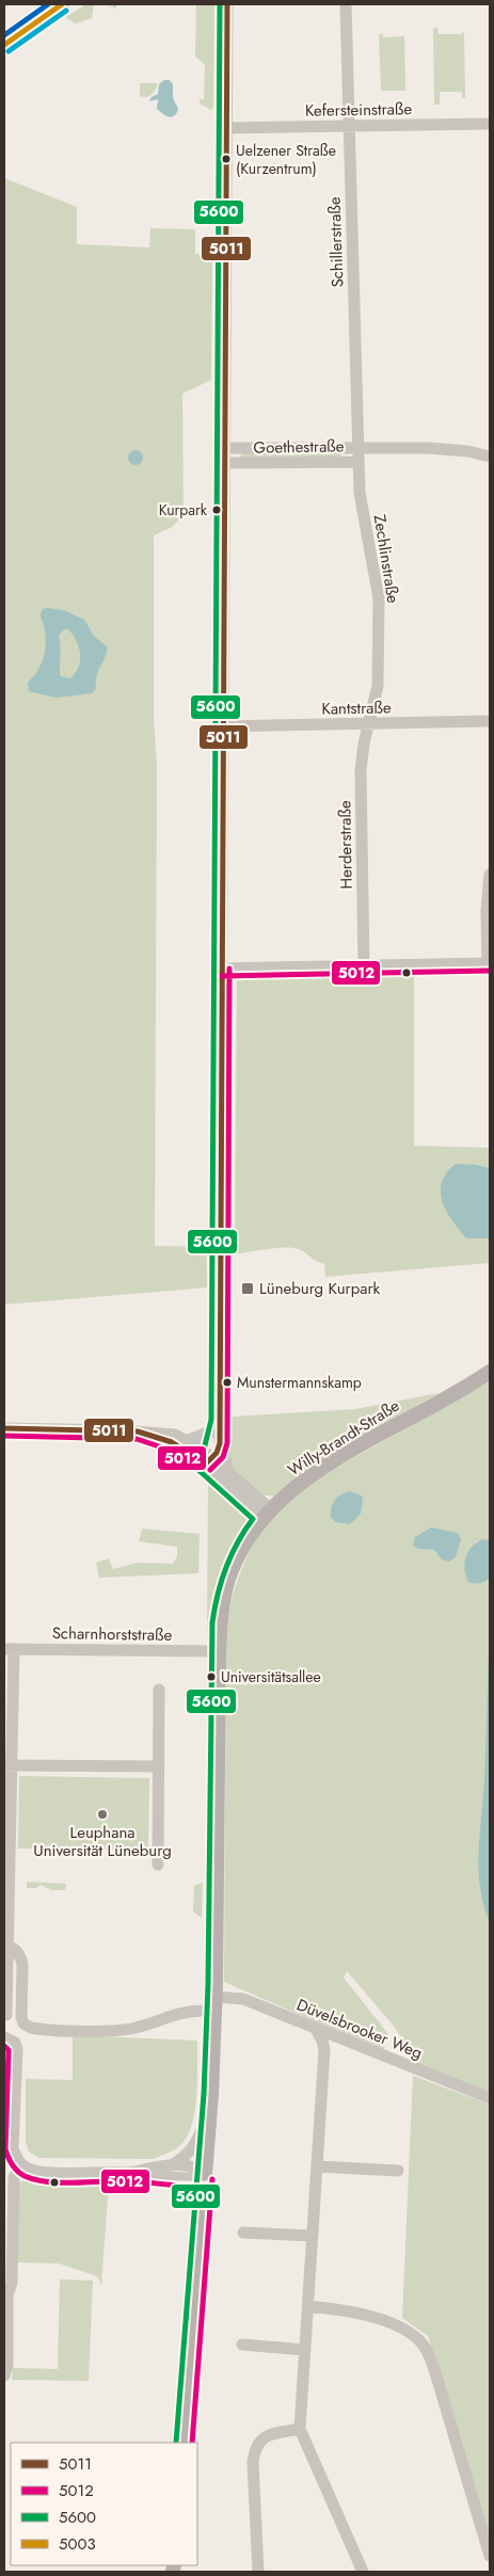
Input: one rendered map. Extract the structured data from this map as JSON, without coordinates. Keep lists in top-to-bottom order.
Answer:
{
  "streets": {
    "main road": ["Willy-Brandt-Straße"],
    "street": [
      "Kefersteinstraße",
      "Schillerstraße",
      "Goethestraße",
      "Zechlinstraße",
      "Kantstraße",
      "Herderstraße",
      "Scharnhorststraße",
      "Düvelsbrooker Weg"
    ]
  },
  "crossings": [
    ["Kefersteinstraße", "Schillerstraße"],
    ["Schillerstraße", "Goethestraße"],
    ["Goethestraße", "Zechlinstraße"],
    ["Zechlinstraße", "Kantstraße"],
    ["Zechlinstraße", "Herderstraße"],
    ["Kantstraße", "Herderstraße"],
    ["Willy-Brandt-Straße", "Scharnhorststraße"]
  ],
  "places": {
    "other": [
      "Uelzener Straße (Kurzentrum)",
      "Kurpark",
      "Munstermannskamp",
      "Universitätsallee",
      "Leuphana Universität Lüneburg"
    ],
    "transit": ["Lüneburg Kurpark"]
  },
  "lines": [
    "transit line 5011",
    "transit line 5600",
    "transit line 5003",
    "transit line 5012"
  ],
  "legend": [
    "5011",
    "5012",
    "5600",
    "5003"
  ]
}
